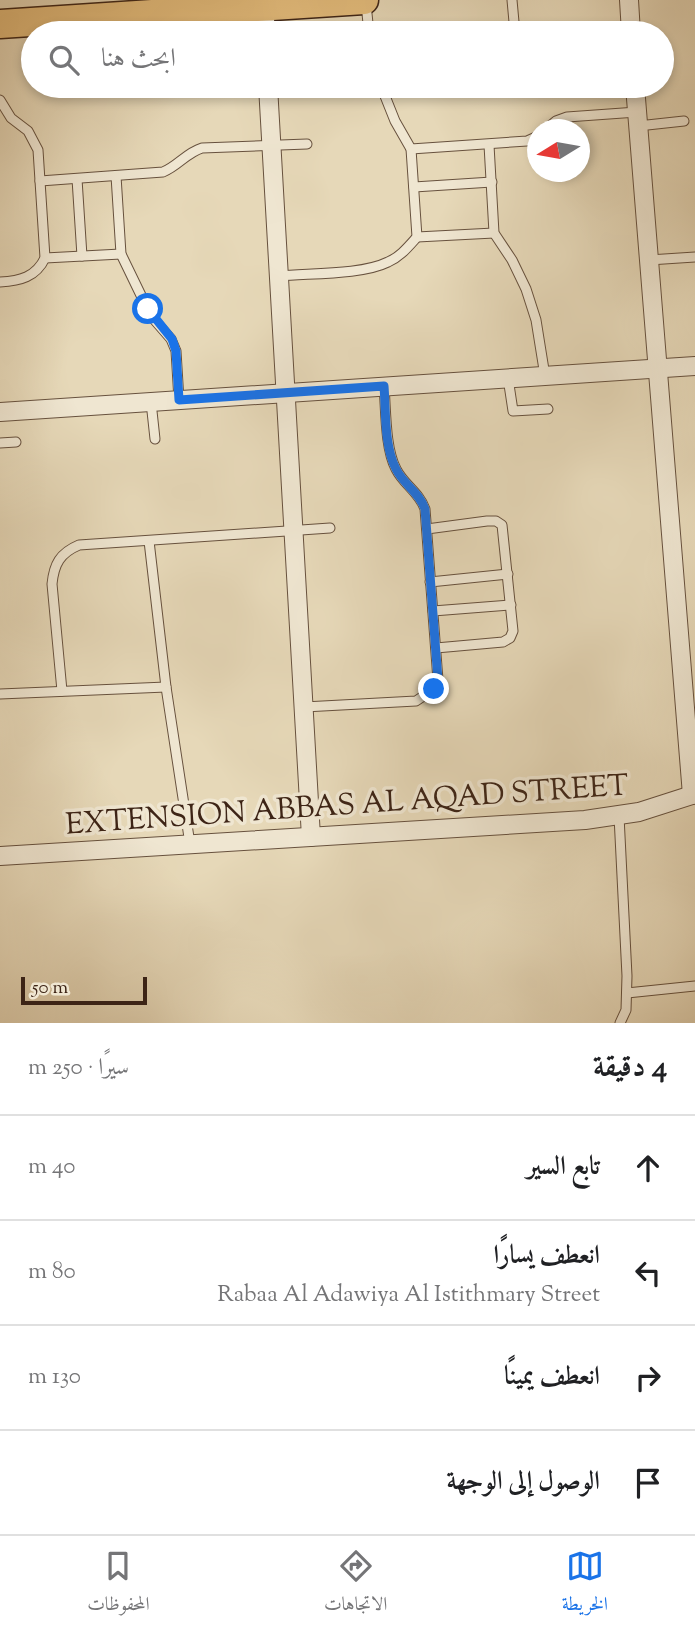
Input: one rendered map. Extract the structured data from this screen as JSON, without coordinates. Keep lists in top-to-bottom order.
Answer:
{
  "streets": {
    "street": ["EXTENSION ABBAS AL AQAD STREET"]
  },
  "scale_bar": "50 m",
  "north": "left",
  "page": {
    "search": "ابحث هنا",
    "scale": "50 m",
    "heading": ["4 دقيقة", "سيرًا · 250 m"],
    "list": [
      ["تابع السير", "40 m"],
      ["انعطف يسارًا", "Rabaa Al Adawiya Al Istithmary Street", "80 m"],
      ["انعطف يمينًا", "130 m"],
      "الوصول إلى الوجهة"
    ],
    "nav": ["الخريطة", "الاتجاهات", "المحفوظات"]
  }
}
